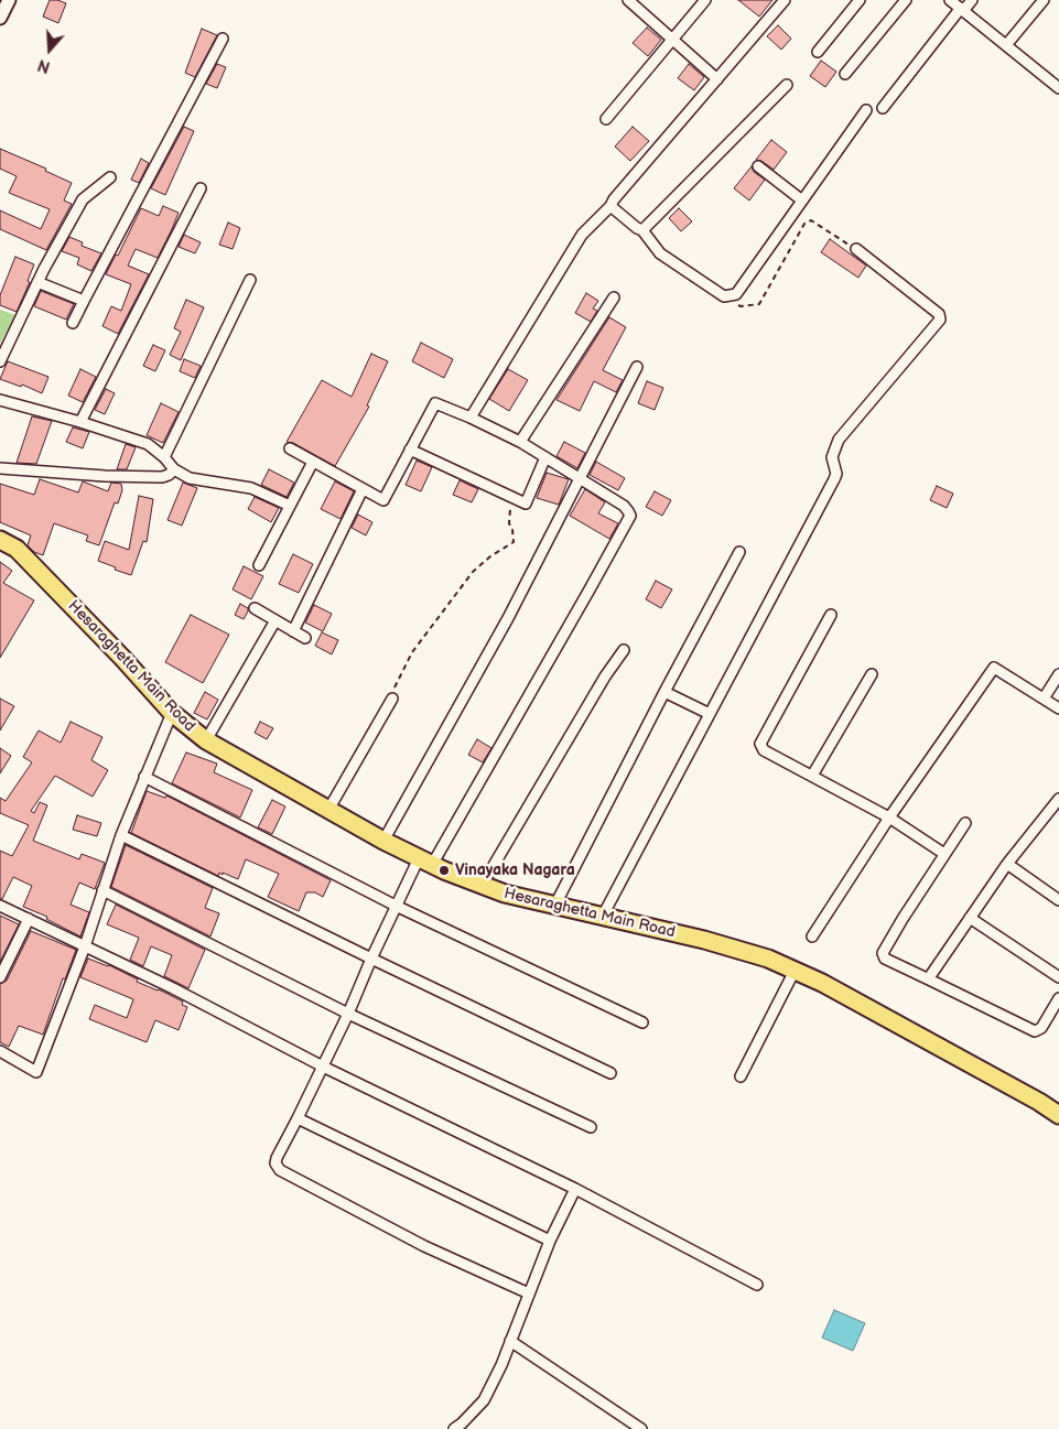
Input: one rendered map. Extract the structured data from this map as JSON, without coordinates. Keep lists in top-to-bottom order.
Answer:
{
  "streets": {
    "main road": ["Hesaraghetta Main Road"]
  },
  "places": ["Vinayaka Nagara"],
  "north": "bottom"
}
